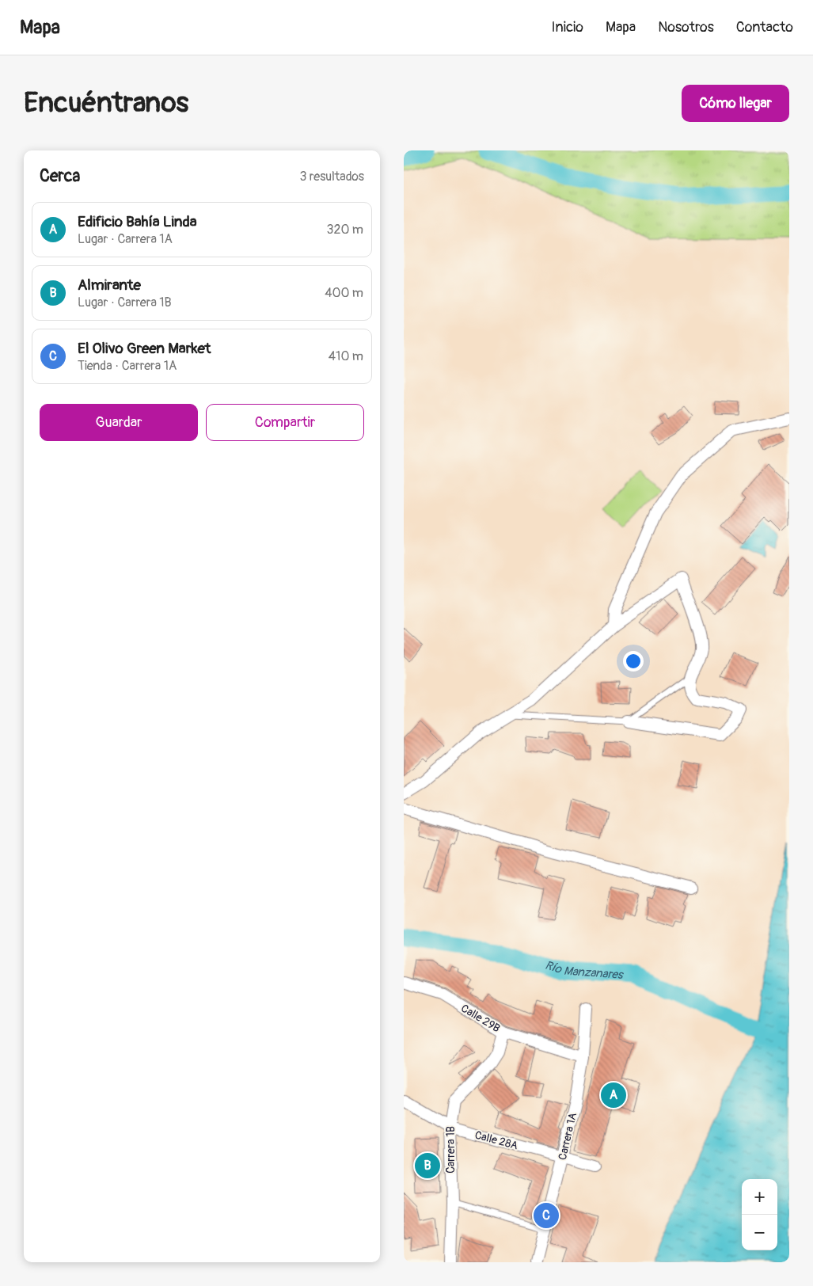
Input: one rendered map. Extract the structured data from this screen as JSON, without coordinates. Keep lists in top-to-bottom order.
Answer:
{
  "streets": {
    "street": [
      "Calle 29B",
      "Carrera 1A",
      "Calle 28A",
      "Carrera 1B"
    ]
  },
  "crossings": [
    ["Calle 29B", "Carrera 1A"],
    ["Calle 29B", "Carrera 1B"],
    ["Carrera 1A", "Calle 28A"],
    ["Calle 28A", "Carrera 1B"]
  ],
  "water": ["Río Manzanares"],
  "page": {
    "header": "Mapa",
    "nav": [
      "Inicio",
      "Mapa",
      "Nosotros",
      "Contacto"
    ],
    "buttons": [
      "Cómo llegar",
      ["Guardar", "Compartir"]
    ],
    "title": "Encuéntranos",
    "heading": ["Cerca", "3 resultados"],
    "list": [
      {
        "mark": "A",
        "name": "Edificio Bahía Linda",
        "note": "Lugar · Carrera 1A",
        "value": "320 m"
      },
      {
        "mark": "B",
        "name": "Almirante",
        "note": "Lugar · Carrera 1B",
        "value": "400 m"
      },
      {
        "mark": "C",
        "name": "El Olivo Green Market",
        "note": "Tienda · Carrera 1A",
        "value": "410 m"
      }
    ],
    "pins": ["A", "B", "C"],
    "map_buttons": ["+", "−"]
  }
}
